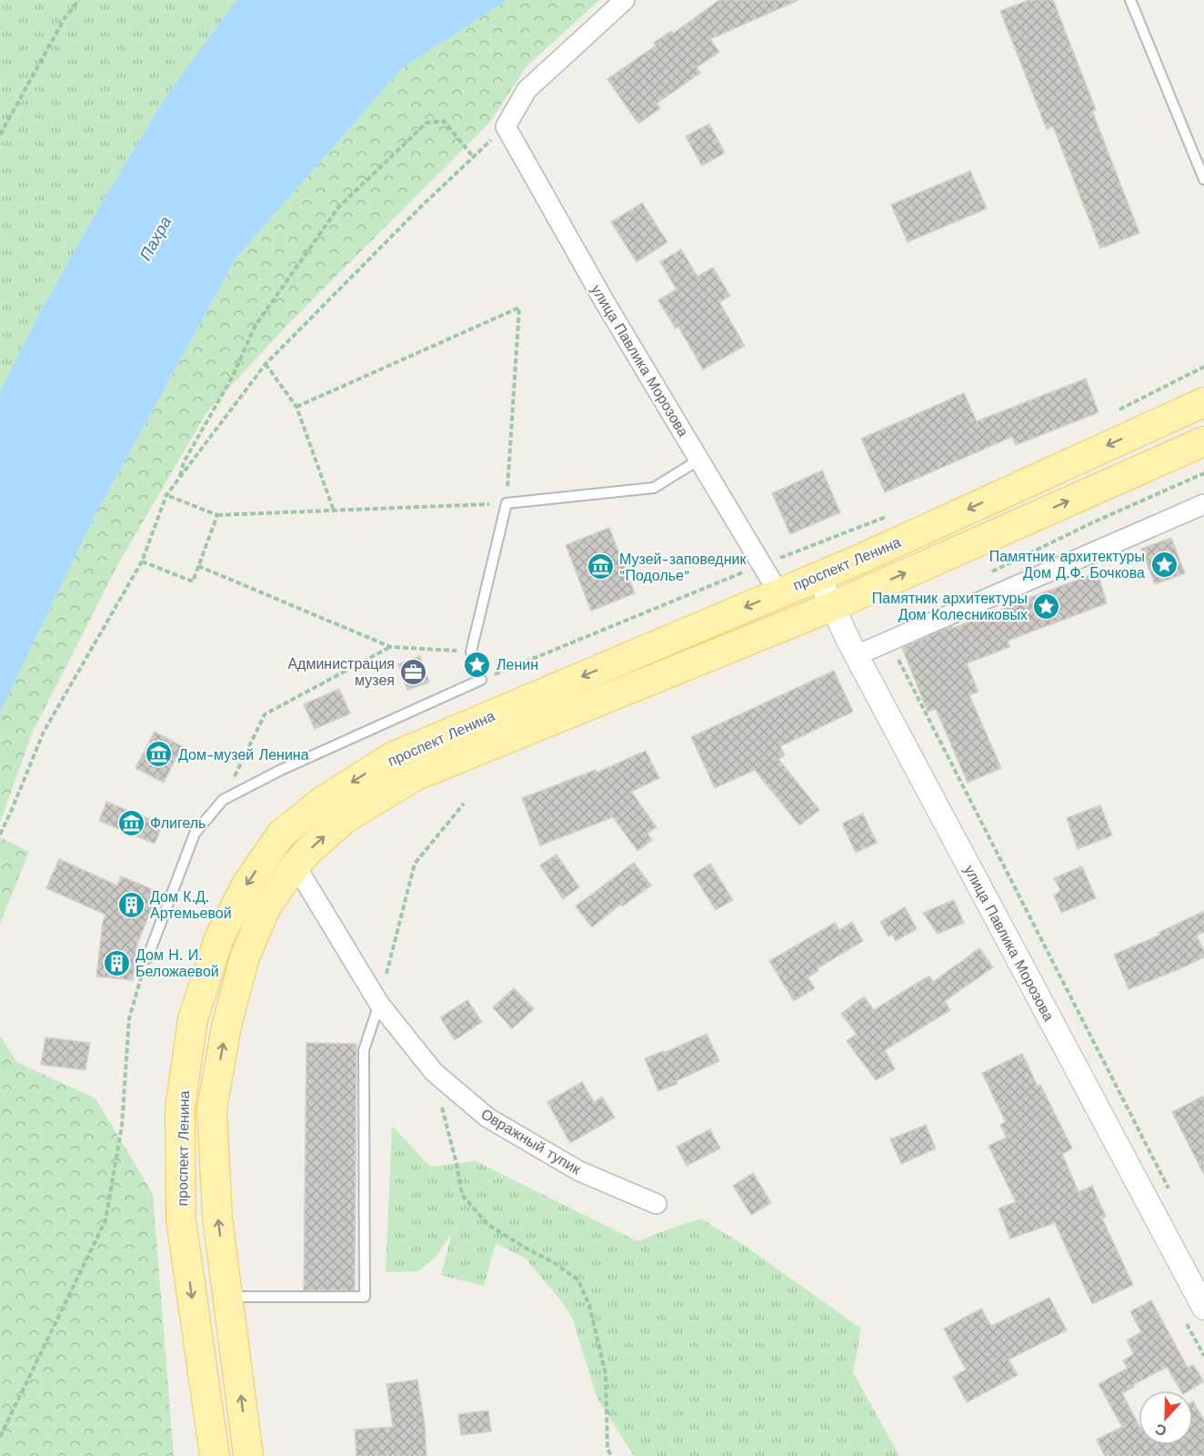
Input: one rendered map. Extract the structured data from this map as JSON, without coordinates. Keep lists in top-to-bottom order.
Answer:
{
  "streets": {
    "main road": ["проспект Ленина"],
    "street": ["улица Павлика Морозова", "Овражный тупик"]
  },
  "crossings": [
    ["улица Павлика Морозова", "проспект Ленина"],
    ["проспект Ленина", "Овражный тупик"]
  ],
  "water": ["Пахра"],
  "places": {
    "place": ["Памятник архитектуры Дом Д.Ф. Бочкова", "Памятник архитектуры Дом Колесниковых", "Ленин"],
    "museum": ["Музей-заповедник \"Подолье\"", "Дом-музей Ленина", "Флигель"],
    "office": ["Администрация музея"],
    "building": ["Дом К.Д. Артемьевой", "Дом Н. И. Беложаевой"]
  },
  "north": "bottom"
}
